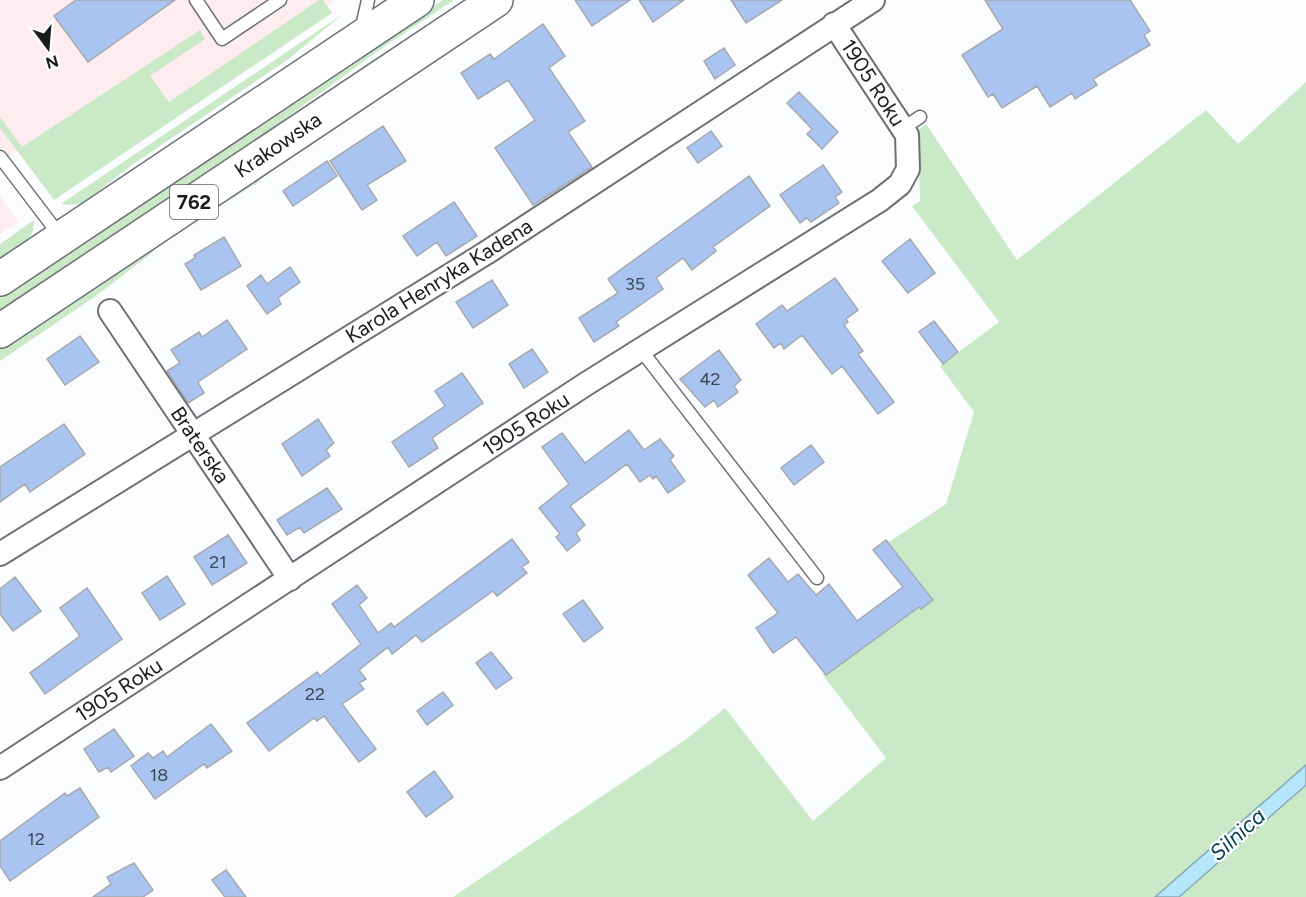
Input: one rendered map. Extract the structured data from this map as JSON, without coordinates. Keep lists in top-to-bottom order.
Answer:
{
  "streets": {
    "main road": ["Krakowska", "762"],
    "street": ["1905 Roku", "Karola Henryka Kadena", "Braterska"]
  },
  "crossings": [
    ["1905 Roku", "Karola Henryka Kadena"],
    ["1905 Roku", "Braterska"],
    ["Karola Henryka Kadena", "Braterska"]
  ],
  "water": ["Silnica"],
  "house_numbers": [
    "35",
    "42",
    "21",
    "22",
    "18",
    "12"
  ],
  "north": "bottom"
}
